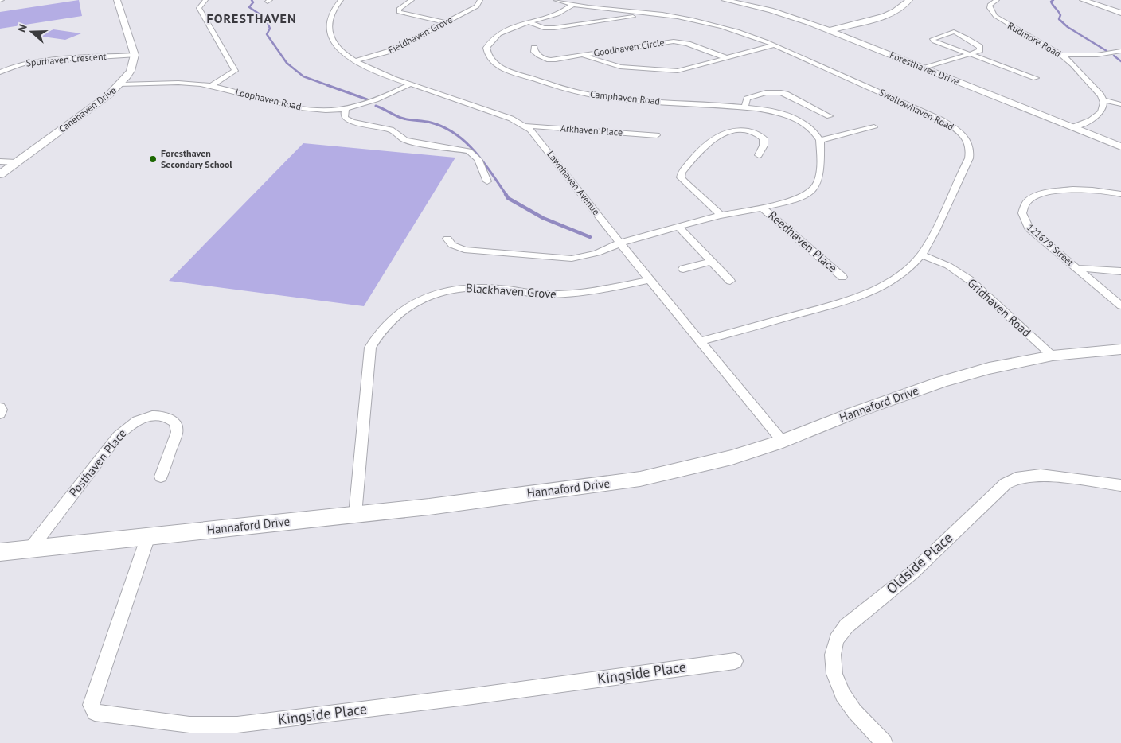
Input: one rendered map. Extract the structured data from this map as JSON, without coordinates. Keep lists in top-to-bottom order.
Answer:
{
  "streets": {
    "street": [
      "Fieldhaven Grove",
      "Rudmore Road",
      "Goodhaven Circle",
      "Spurhaven Crescent",
      "Foresthaven Drive",
      "Camphaven Road",
      "Loophaven Road",
      "Canehaven Drive",
      "Swallowhaven Road",
      "Arkhaven Place",
      "Lawnhaven Avenue",
      "Reedhaven Place",
      "121679 Street",
      "Blackhaven Grove",
      "Gridhaven Road",
      "Hannaford Drive",
      "Posthaven Place",
      "Oldside Place",
      "Kingside Place"
    ]
  },
  "crossings": [
    ["Fieldhaven Grove", "Lawnhaven Avenue"],
    ["Goodhaven Circle", "Swallowhaven Road"],
    ["Spurhaven Crescent", "Canehaven Drive"],
    ["Camphaven Road", "Swallowhaven Road"],
    ["Loophaven Road", "Canehaven Drive"],
    ["Loophaven Road", "Lawnhaven Avenue"],
    ["Swallowhaven Road", "Lawnhaven Avenue"],
    ["Swallowhaven Road", "Gridhaven Road"],
    ["Arkhaven Place", "Lawnhaven Avenue"],
    ["Lawnhaven Avenue", "Blackhaven Grove"],
    ["Lawnhaven Avenue", "Hannaford Drive"],
    ["Blackhaven Grove", "Hannaford Drive"],
    ["Gridhaven Road", "Hannaford Drive"],
    ["Hannaford Drive", "Posthaven Place"],
    ["Hannaford Drive", "Kingside Place"]
  ],
  "districts": ["FORESTHAVEN"],
  "places": ["Foresthaven Secondary School"],
  "north": "left"
}
